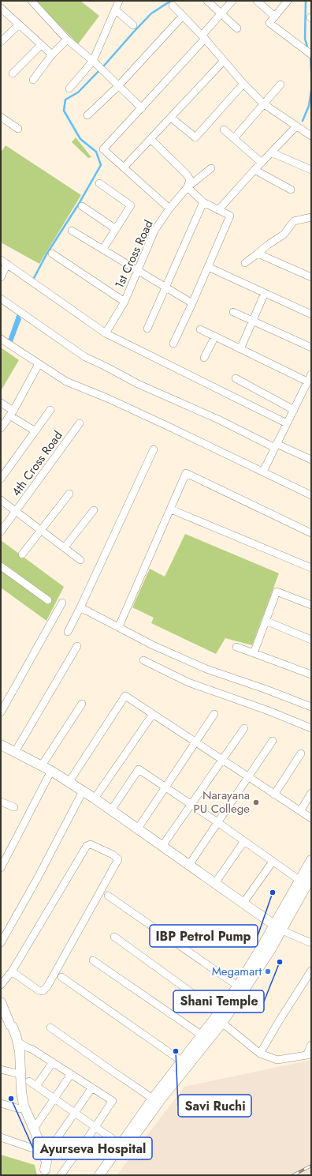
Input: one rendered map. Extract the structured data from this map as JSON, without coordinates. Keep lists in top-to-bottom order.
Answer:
{
  "streets": {
    "street": ["1st Cross Road", "4th Cross Road"]
  },
  "places": [
    "Narayana PU College",
    "IBP Petrol Pump",
    "Shani Temple",
    "Megamart",
    "Savi Ruchi",
    "Ayurseva Hospital"
  ]
}
